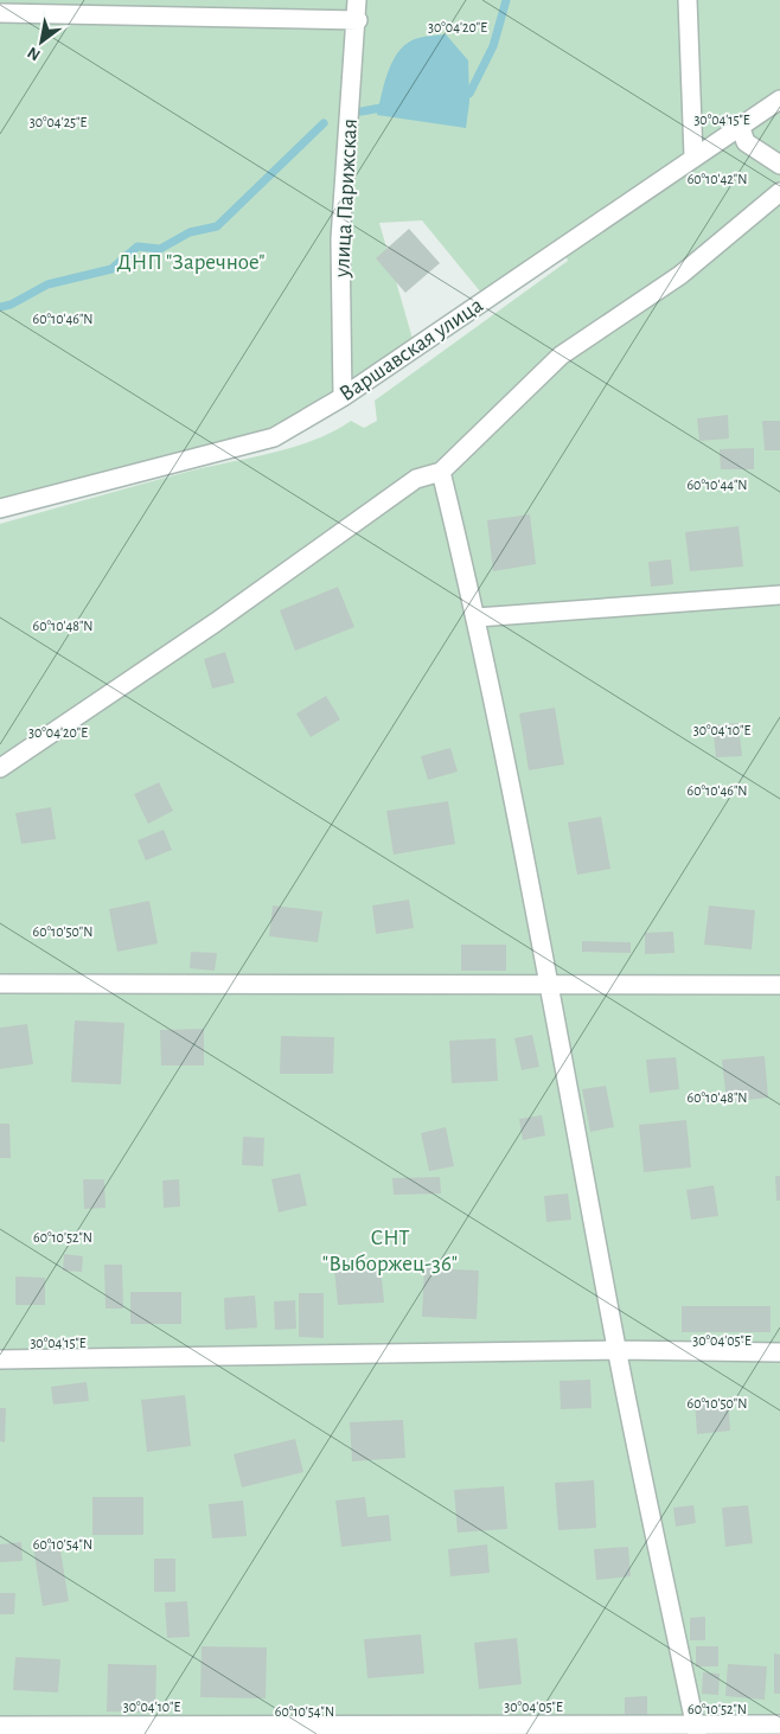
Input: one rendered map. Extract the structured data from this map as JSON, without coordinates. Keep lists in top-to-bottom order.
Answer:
{
  "streets": {
    "street": ["улица Парижская", "Варшавская улица"]
  },
  "crossings": [
    ["улица Парижская", "Варшавская улица"]
  ],
  "parks": ["ДНП \"Заречное\"", "СНТ \"Выборжец-36\""],
  "north": "bottom left",
  "coordinates": [
    "30°04'20\"E",
    "30°04'15\"E",
    "30°04'25\"E",
    "60°10'42\"N",
    "60°10'46\"N",
    "60°10'44\"N",
    "60°10'48\"N",
    "30°04'10\"E",
    "60°10'50\"N",
    "60°10'52\"N",
    "30°04'05\"E",
    "60°10'54\"N"
  ]
}
